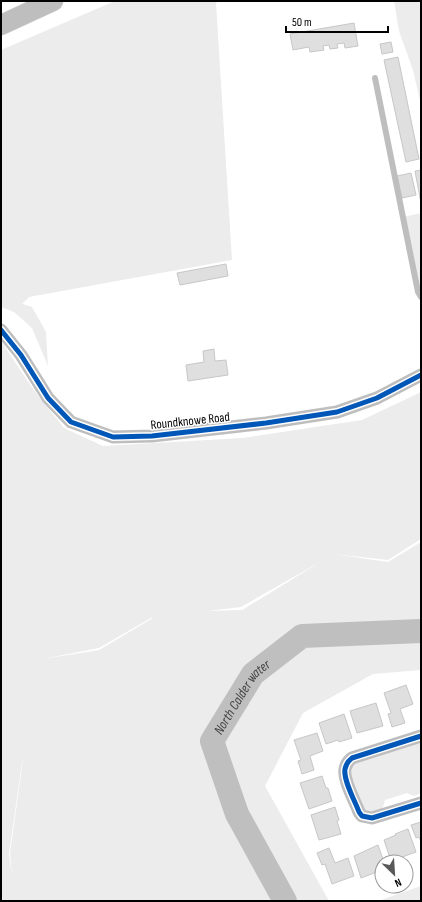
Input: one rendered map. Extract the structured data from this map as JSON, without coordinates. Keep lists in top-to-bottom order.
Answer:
{
  "streets": {
    "street": ["Roundknowe Road"]
  },
  "water": ["North Calder water"],
  "scale_bar": "50 m",
  "north": "bottom right"
}
